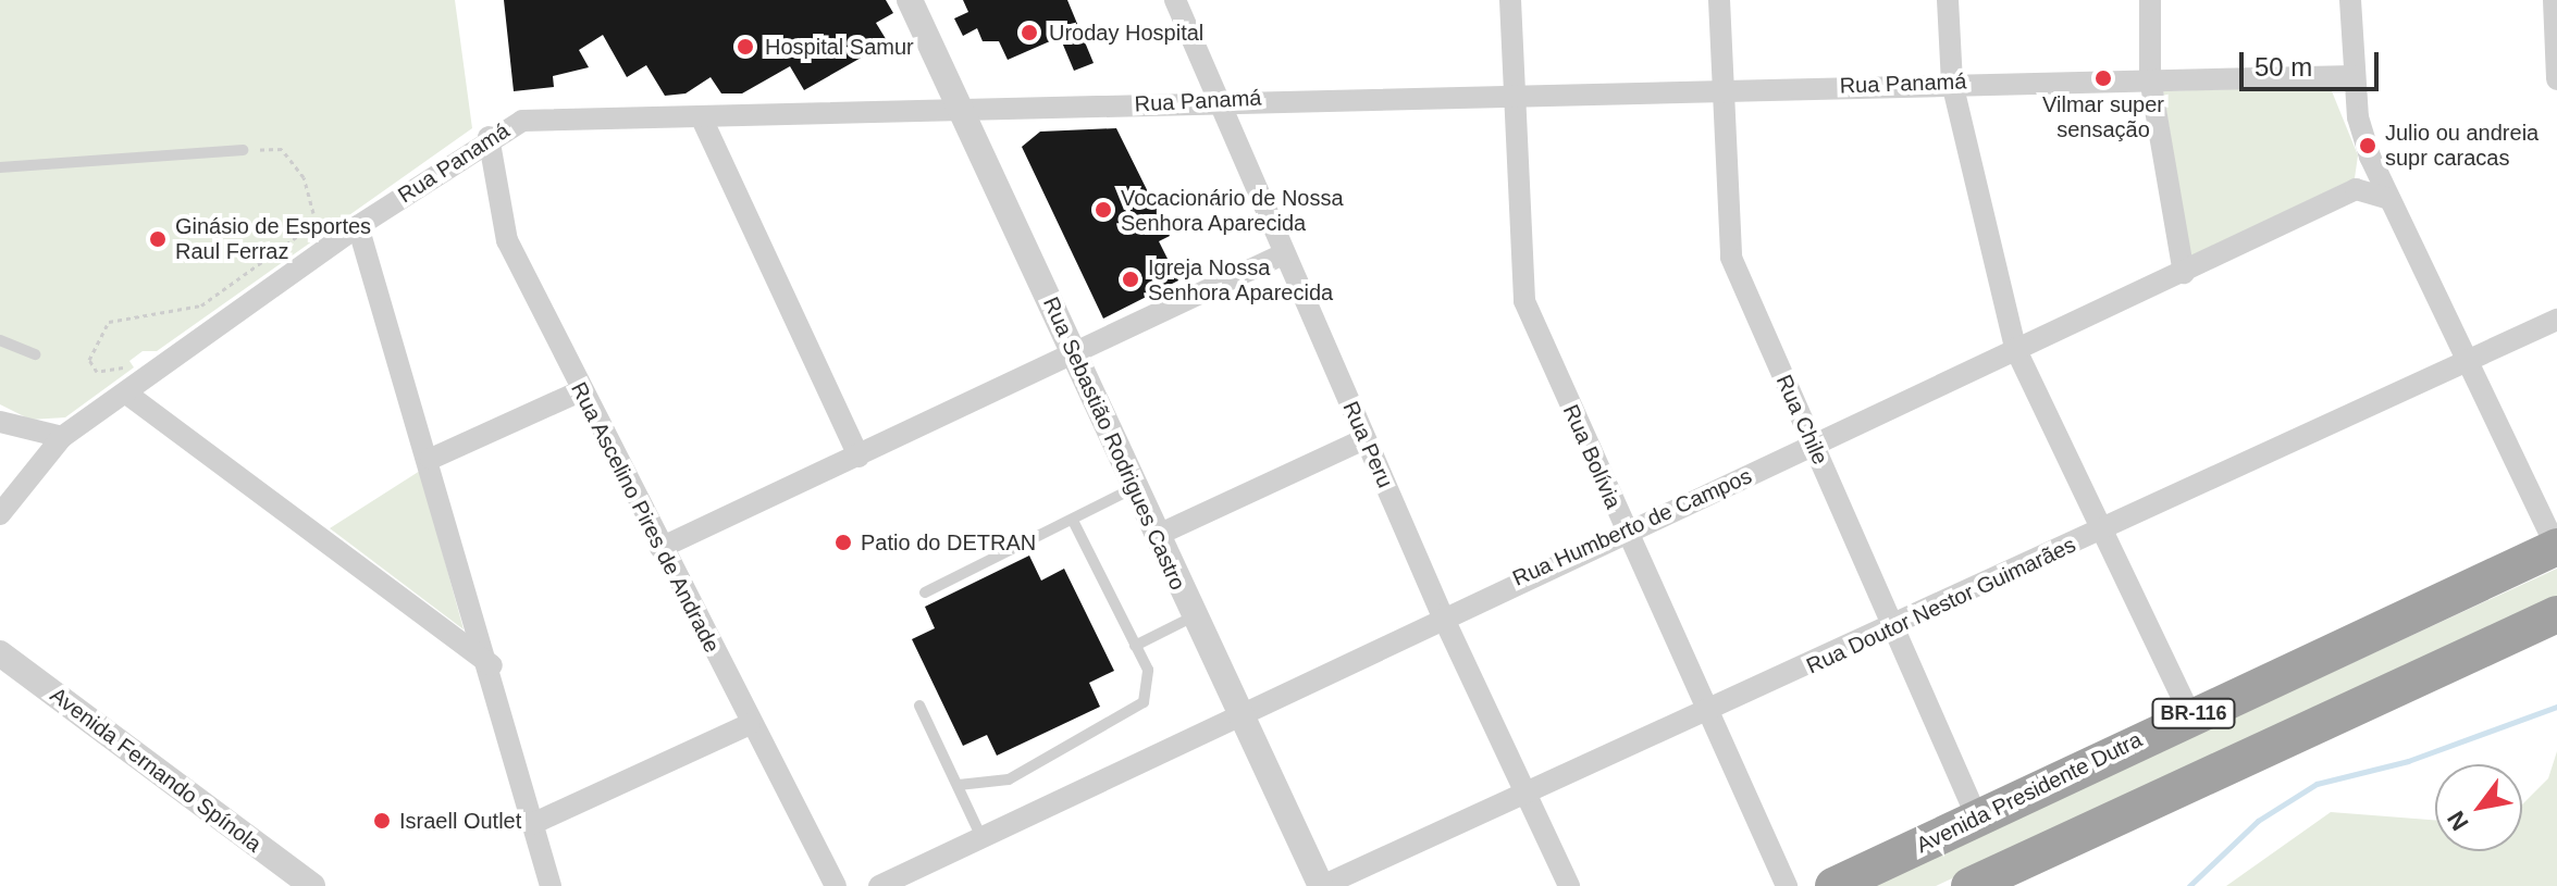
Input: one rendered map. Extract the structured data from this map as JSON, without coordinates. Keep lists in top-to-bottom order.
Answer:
{
  "streets": {
    "highway": ["BR-116", "Avenida Presidente Dutra"],
    "street": [
      "Rua Panamá",
      "Rua Chile",
      "Rua Sebastião Rodrigues Castro",
      "Rua Peru",
      "Rua Bolívia",
      "Rua Ascelino Pires de Andrade",
      "Rua Humberto de Campos",
      "Rua Doutor Nestor Guimarães",
      "Avenida Fernando Spínola"
    ]
  },
  "crossings": [
    ["Rua Panamá", "Rua Chile"],
    ["Rua Panamá", "Rua Sebastião Rodrigues Castro"],
    ["Rua Panamá", "Rua Peru"],
    ["Rua Panamá", "Rua Bolívia"],
    ["Rua Panamá", "Rua Ascelino Pires de Andrade"],
    ["Rua Chile", "Rua Humberto de Campos"],
    ["Rua Chile", "Rua Doutor Nestor Guimarães"],
    ["Rua Chile", "Avenida Presidente Dutra"],
    ["Rua Sebastião Rodrigues Castro", "Rua Humberto de Campos"],
    ["Rua Sebastião Rodrigues Castro", "Rua Doutor Nestor Guimarães"],
    ["Rua Peru", "Rua Humberto de Campos"],
    ["Rua Peru", "Rua Doutor Nestor Guimarães"],
    ["Rua Bolívia", "Rua Humberto de Campos"],
    ["Rua Bolívia", "Rua Doutor Nestor Guimarães"]
  ],
  "places": [
    "Uroday Hospital",
    "Hospital Samur",
    "Vilmar super sensação",
    "Julio ou andreia supr caracas",
    "Vocacionário de Nossa Senhora Aparecida",
    "Ginásio de Esportes Raul Ferraz",
    "Igreja Nossa Senhora Aparecida",
    "Patio do DETRAN",
    "Israell Outlet"
  ],
  "scale_bar": "50 m",
  "north": "bottom left"
}
